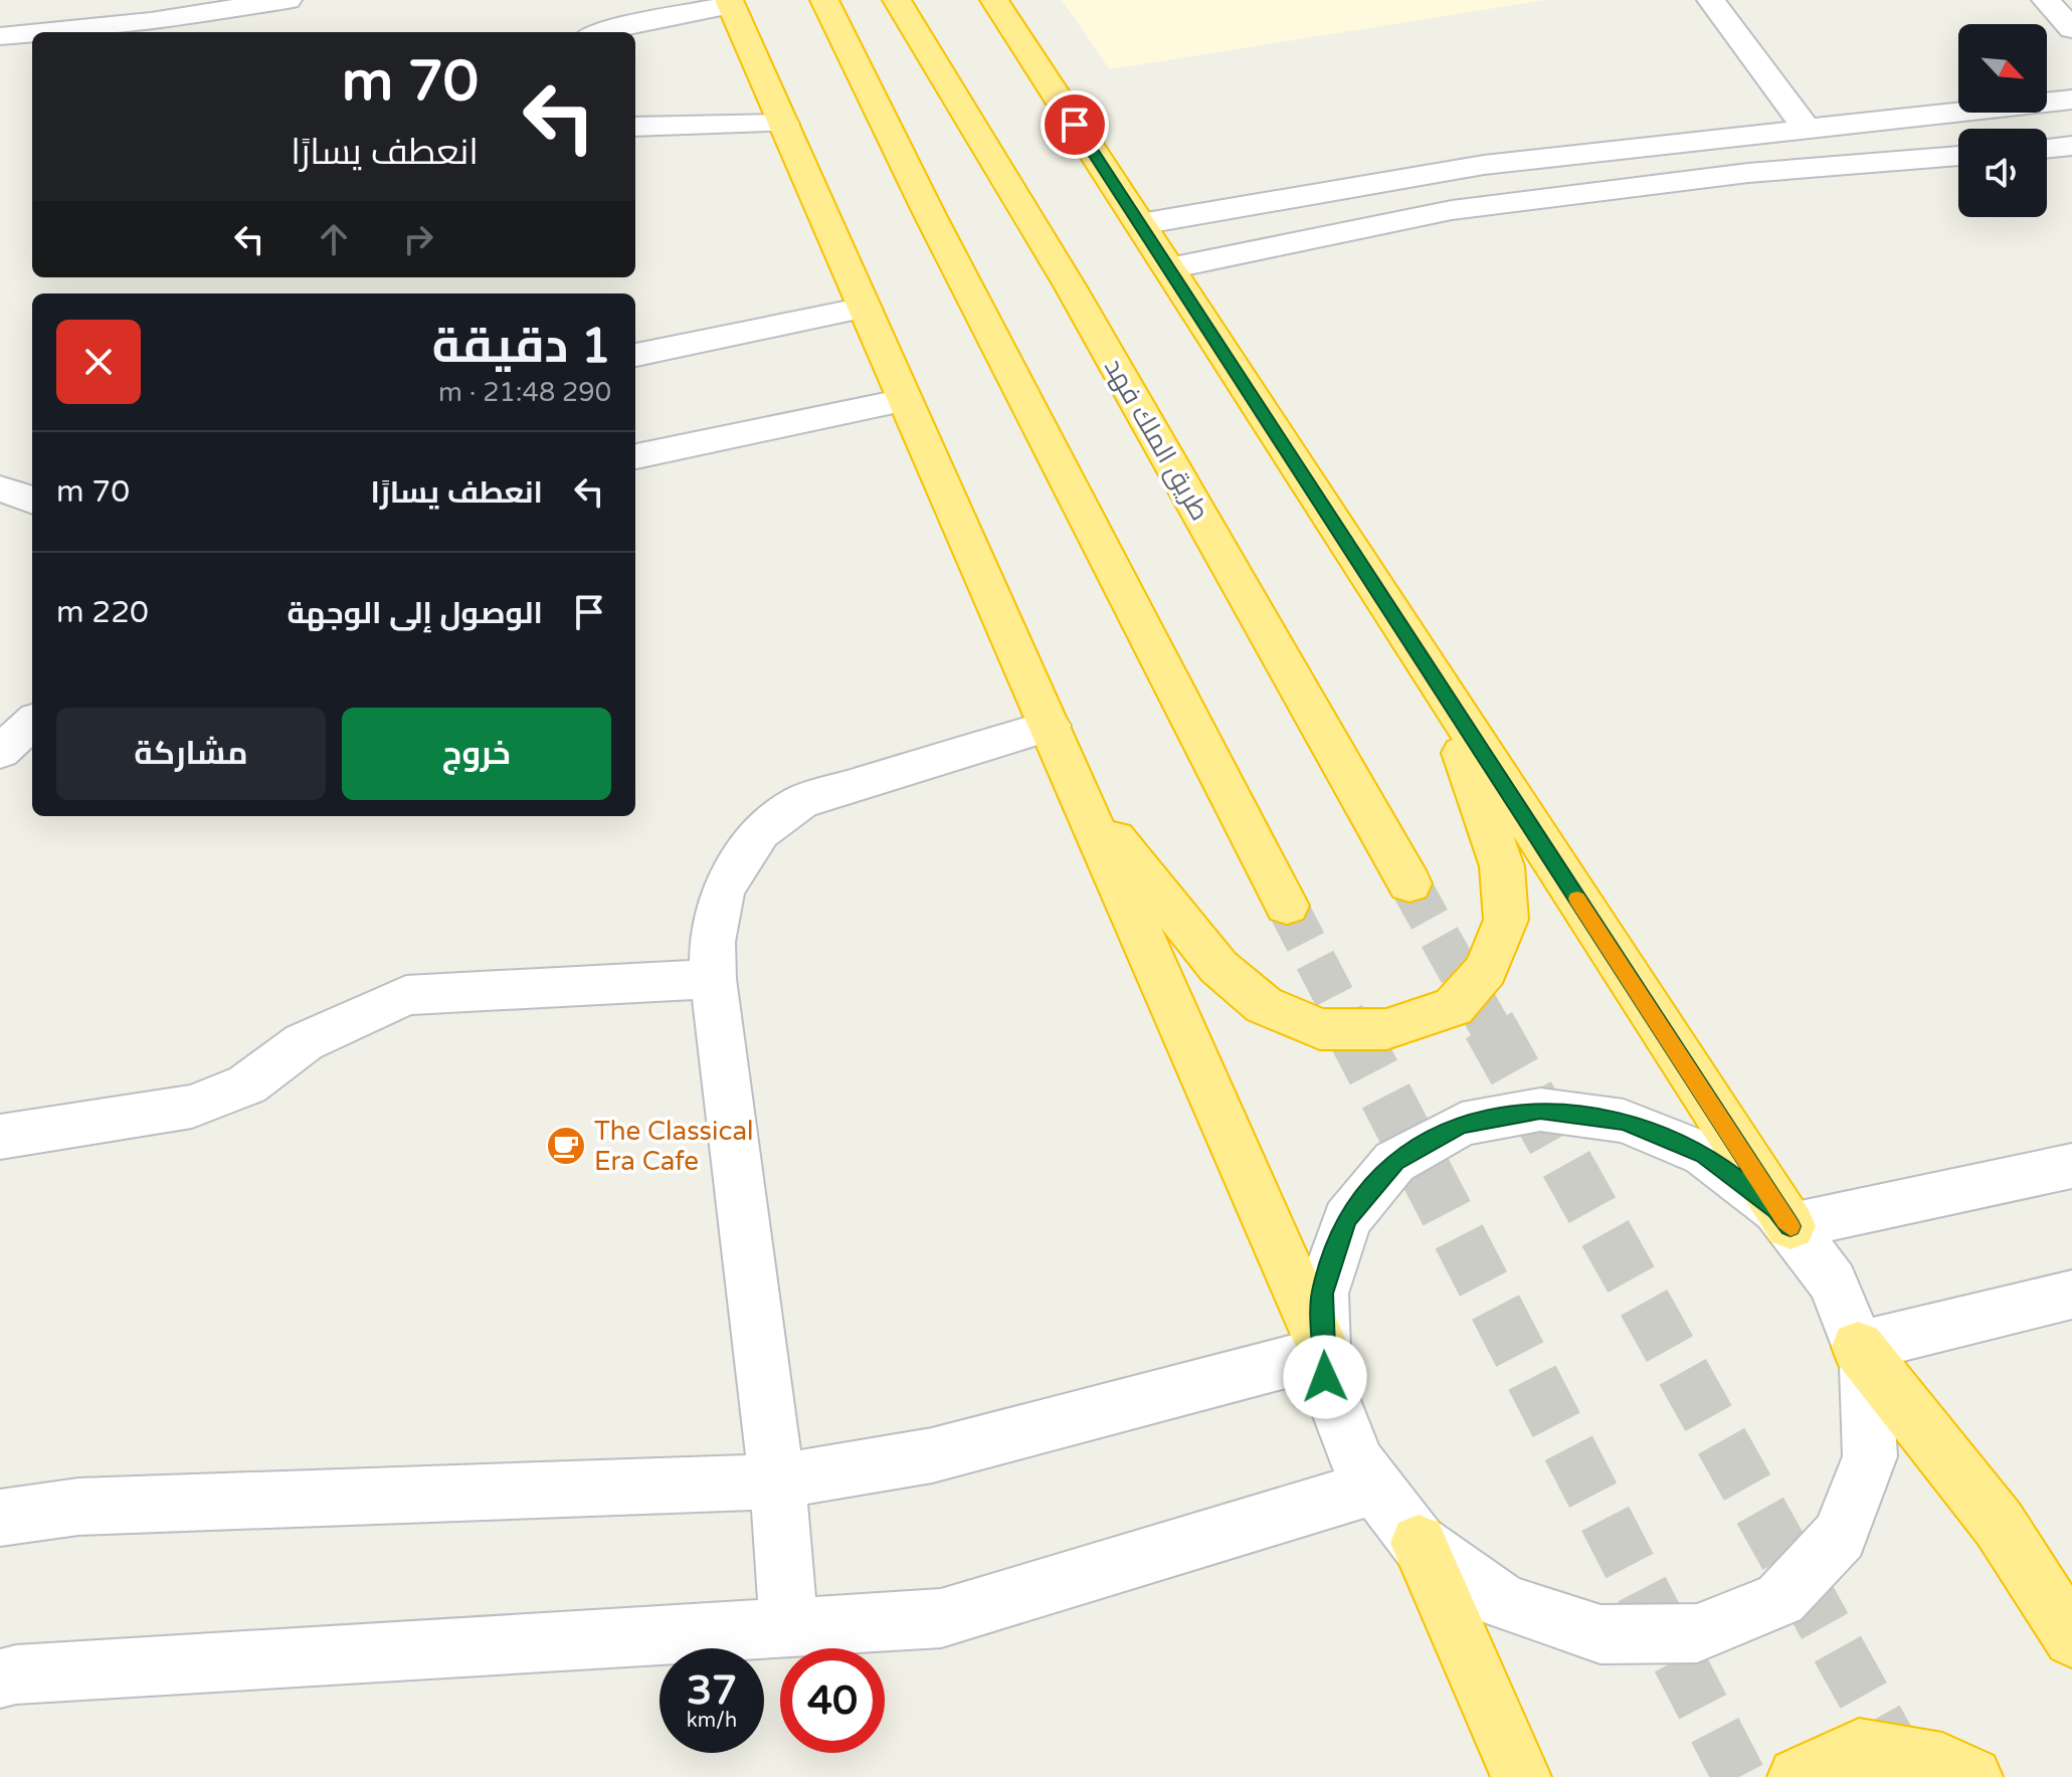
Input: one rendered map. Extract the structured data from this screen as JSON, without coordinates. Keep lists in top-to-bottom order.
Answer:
{
  "streets": {
    "highway": ["طريق الملك فهد"]
  },
  "places": {
    "cafe": ["The Classical Era Cafe"]
  },
  "north": "bottom right",
  "page": {
    "turn": ["70 m", "انعطف يسارًا"],
    "heading": ["1 دقيقة", "290 m · 21:48"],
    "list": [
      {
        "name": "انعطف يسارًا",
        "value": "70 m"
      },
      {
        "name": "الوصول إلى الوجهة",
        "value": "220 m"
      }
    ],
    "buttons": ["خروج", "مشاركة"],
    "speed": "37 km/h",
    "limit": "40"
  }
}
